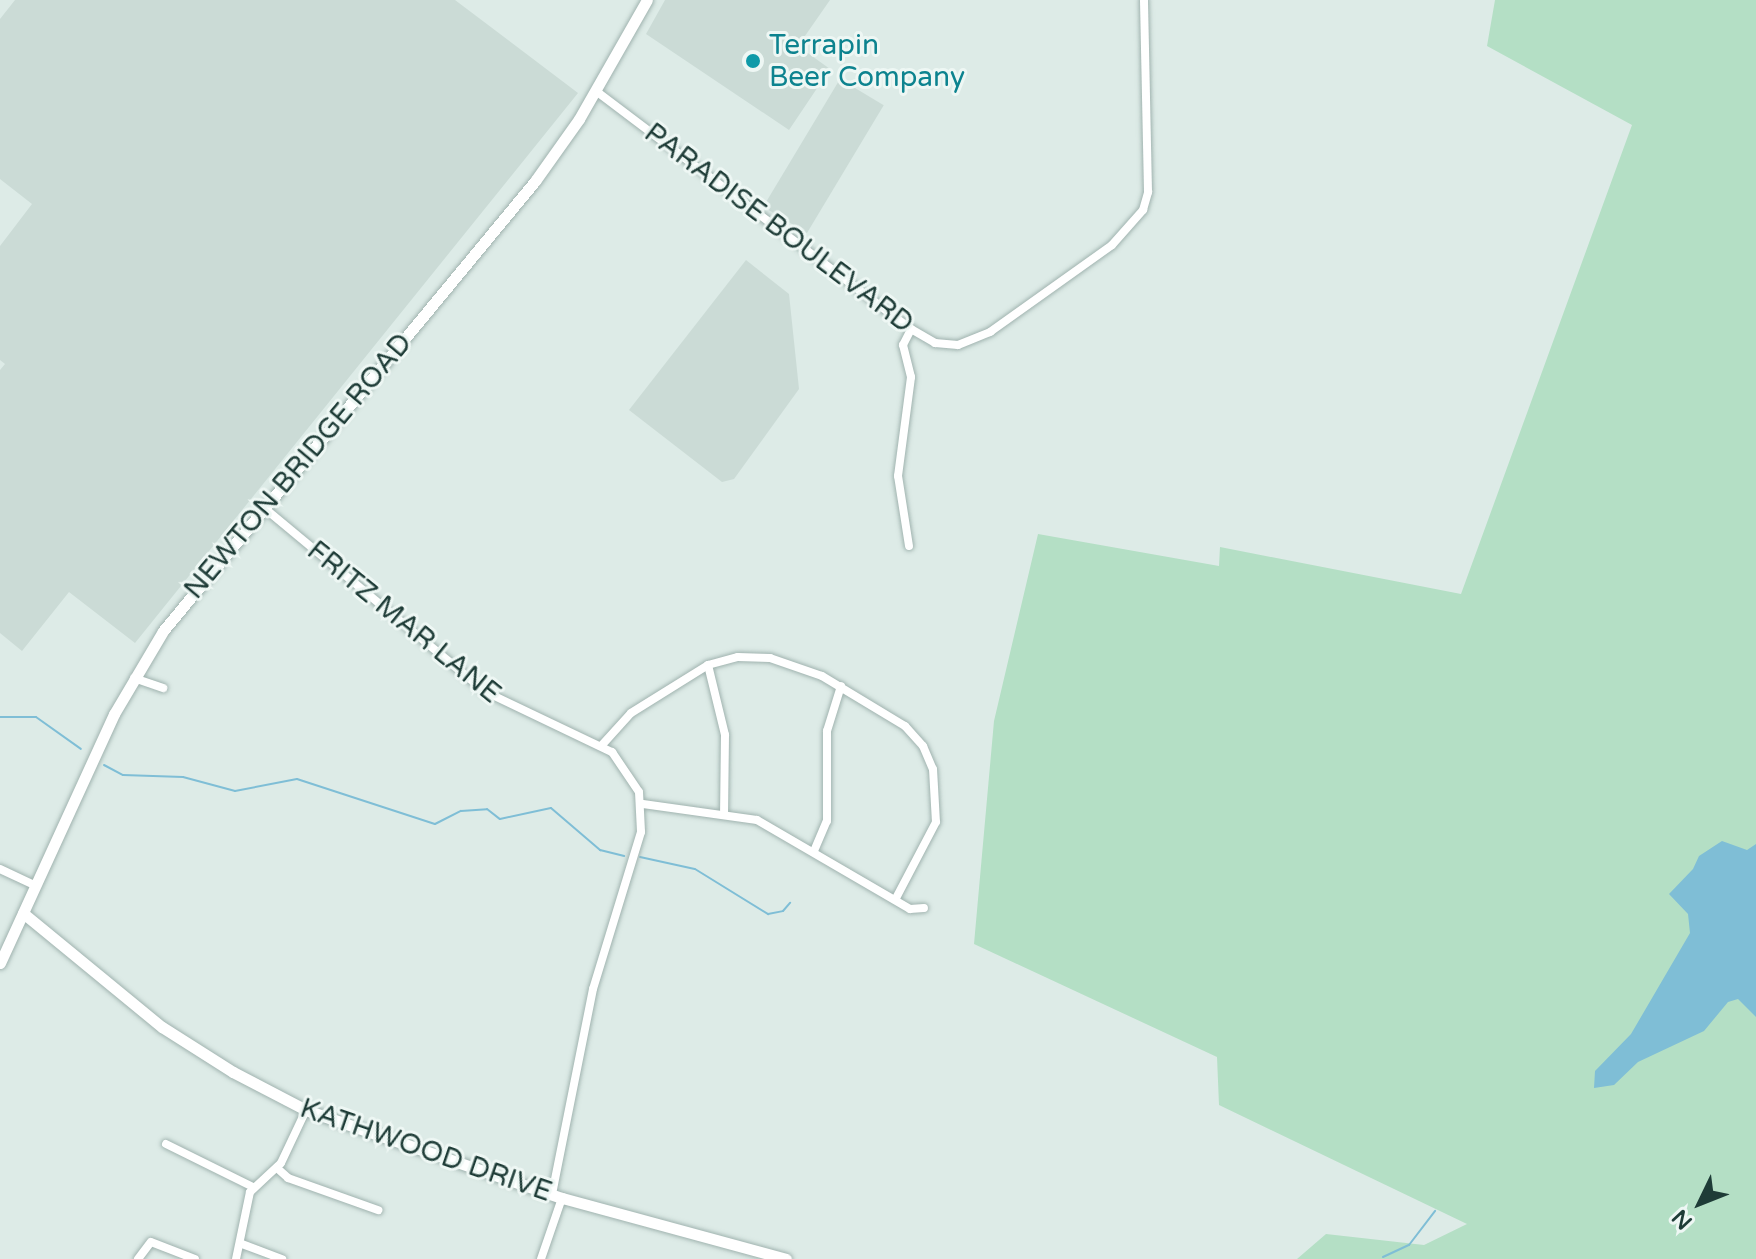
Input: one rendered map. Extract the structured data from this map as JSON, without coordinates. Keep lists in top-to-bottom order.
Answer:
{
  "streets": {
    "main road": ["NEWTON BRIDGE ROAD", "KATHWOOD DRIVE"],
    "street": ["PARADISE BOULEVARD", "FRITZ MAR LANE"]
  },
  "crossings": [
    ["PARADISE BOULEVARD", "NEWTON BRIDGE ROAD"],
    ["NEWTON BRIDGE ROAD", "FRITZ MAR LANE"],
    ["NEWTON BRIDGE ROAD", "KATHWOOD DRIVE"]
  ],
  "places": ["Terrapin Beer Company"],
  "north": "bottom left"
}
